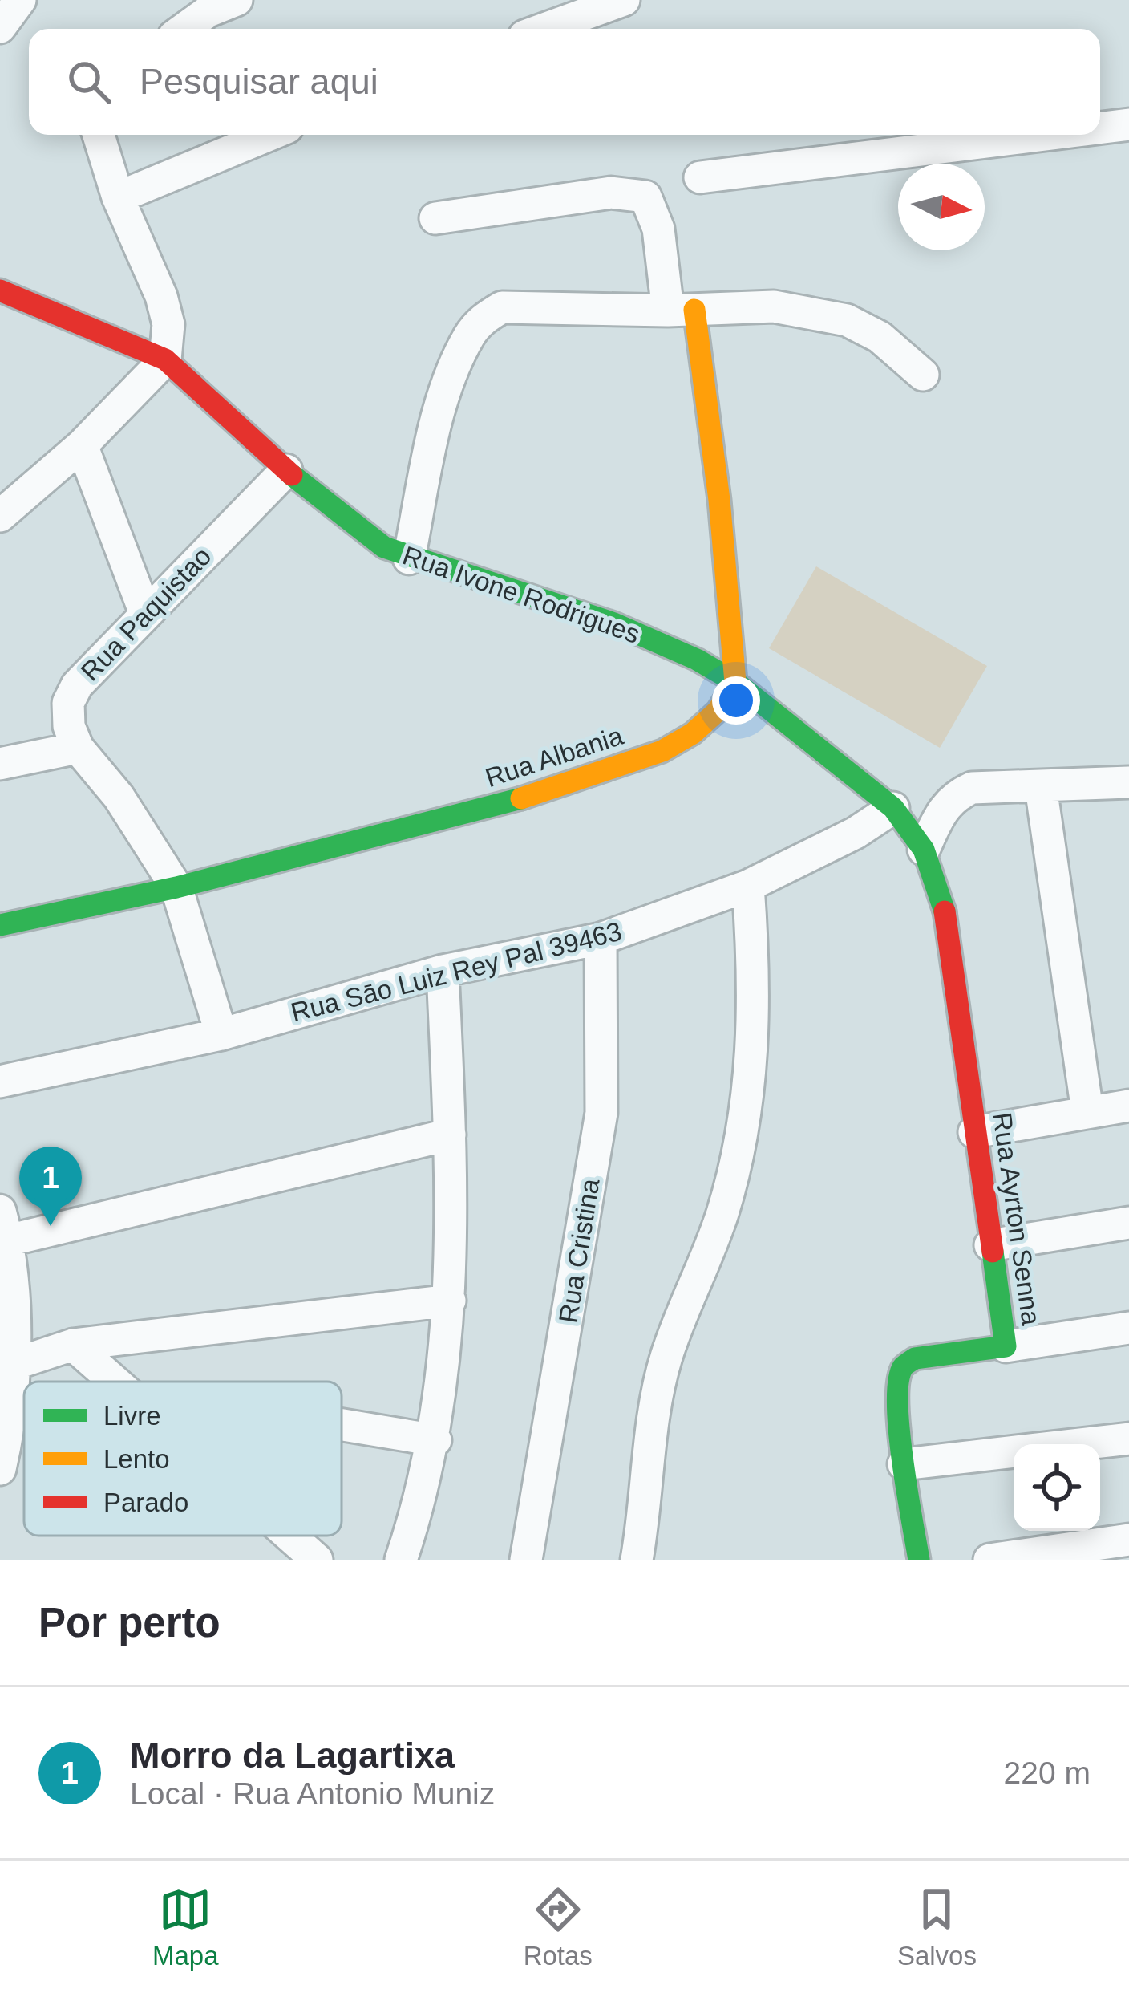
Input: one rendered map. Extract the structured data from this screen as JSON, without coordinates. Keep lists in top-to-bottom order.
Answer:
{
  "streets": {
    "street": [
      "Rua Ivone Rodrigues",
      "Rua Paquistao",
      "Rua Albania",
      "Rua Sāo Luiz Rey Pal 39463",
      "Rua Ayrton Senna",
      "Rua Cristina"
    ]
  },
  "crossings": [
    ["Rua Ivone Rodrigues", "Rua Paquistao"],
    ["Rua Ivone Rodrigues", "Rua Albania"],
    ["Rua Ivone Rodrigues", "Rua Sāo Luiz Rey Pal 39463"],
    ["Rua Ivone Rodrigues", "Rua Ayrton Senna"],
    ["Rua Paquistao", "Rua Albania"],
    ["Rua Paquistao", "Rua Sāo Luiz Rey Pal 39463"],
    ["Rua Sāo Luiz Rey Pal 39463", "Rua Cristina"]
  ],
  "legend": ["Livre", "Lento", "Parado"],
  "north": "right",
  "page": {
    "search": "Pesquisar aqui",
    "pins": "1",
    "heading": "Por perto",
    "list": [
      {
        "mark": "1",
        "name": "Morro da Lagartixa",
        "note": "Local · Rua Antonio Muniz",
        "value": "220 m"
      }
    ],
    "nav": ["Mapa", "Rotas", "Salvos"]
  }
}
